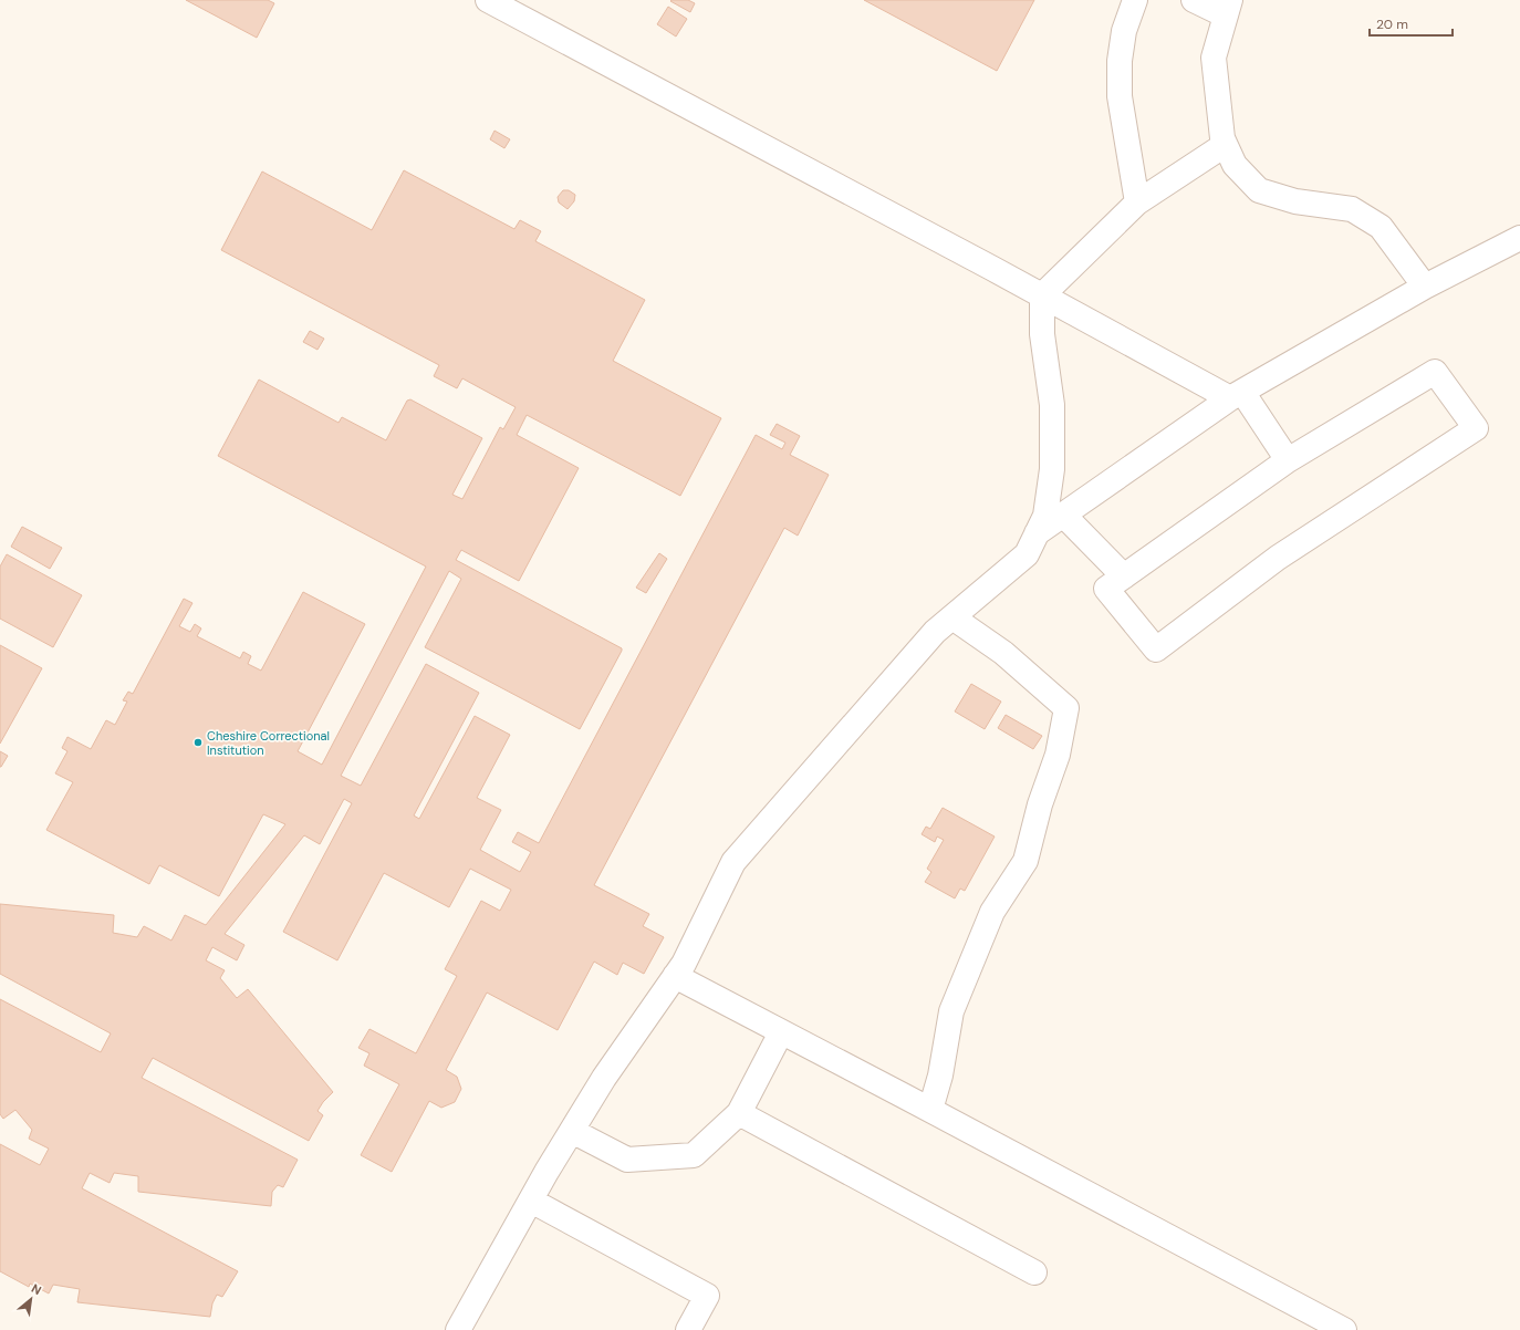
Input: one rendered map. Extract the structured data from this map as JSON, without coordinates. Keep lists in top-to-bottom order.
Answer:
{
  "places": ["Cheshire Correctional Institution"],
  "scale_bar": "20 m",
  "north": "top right"
}
